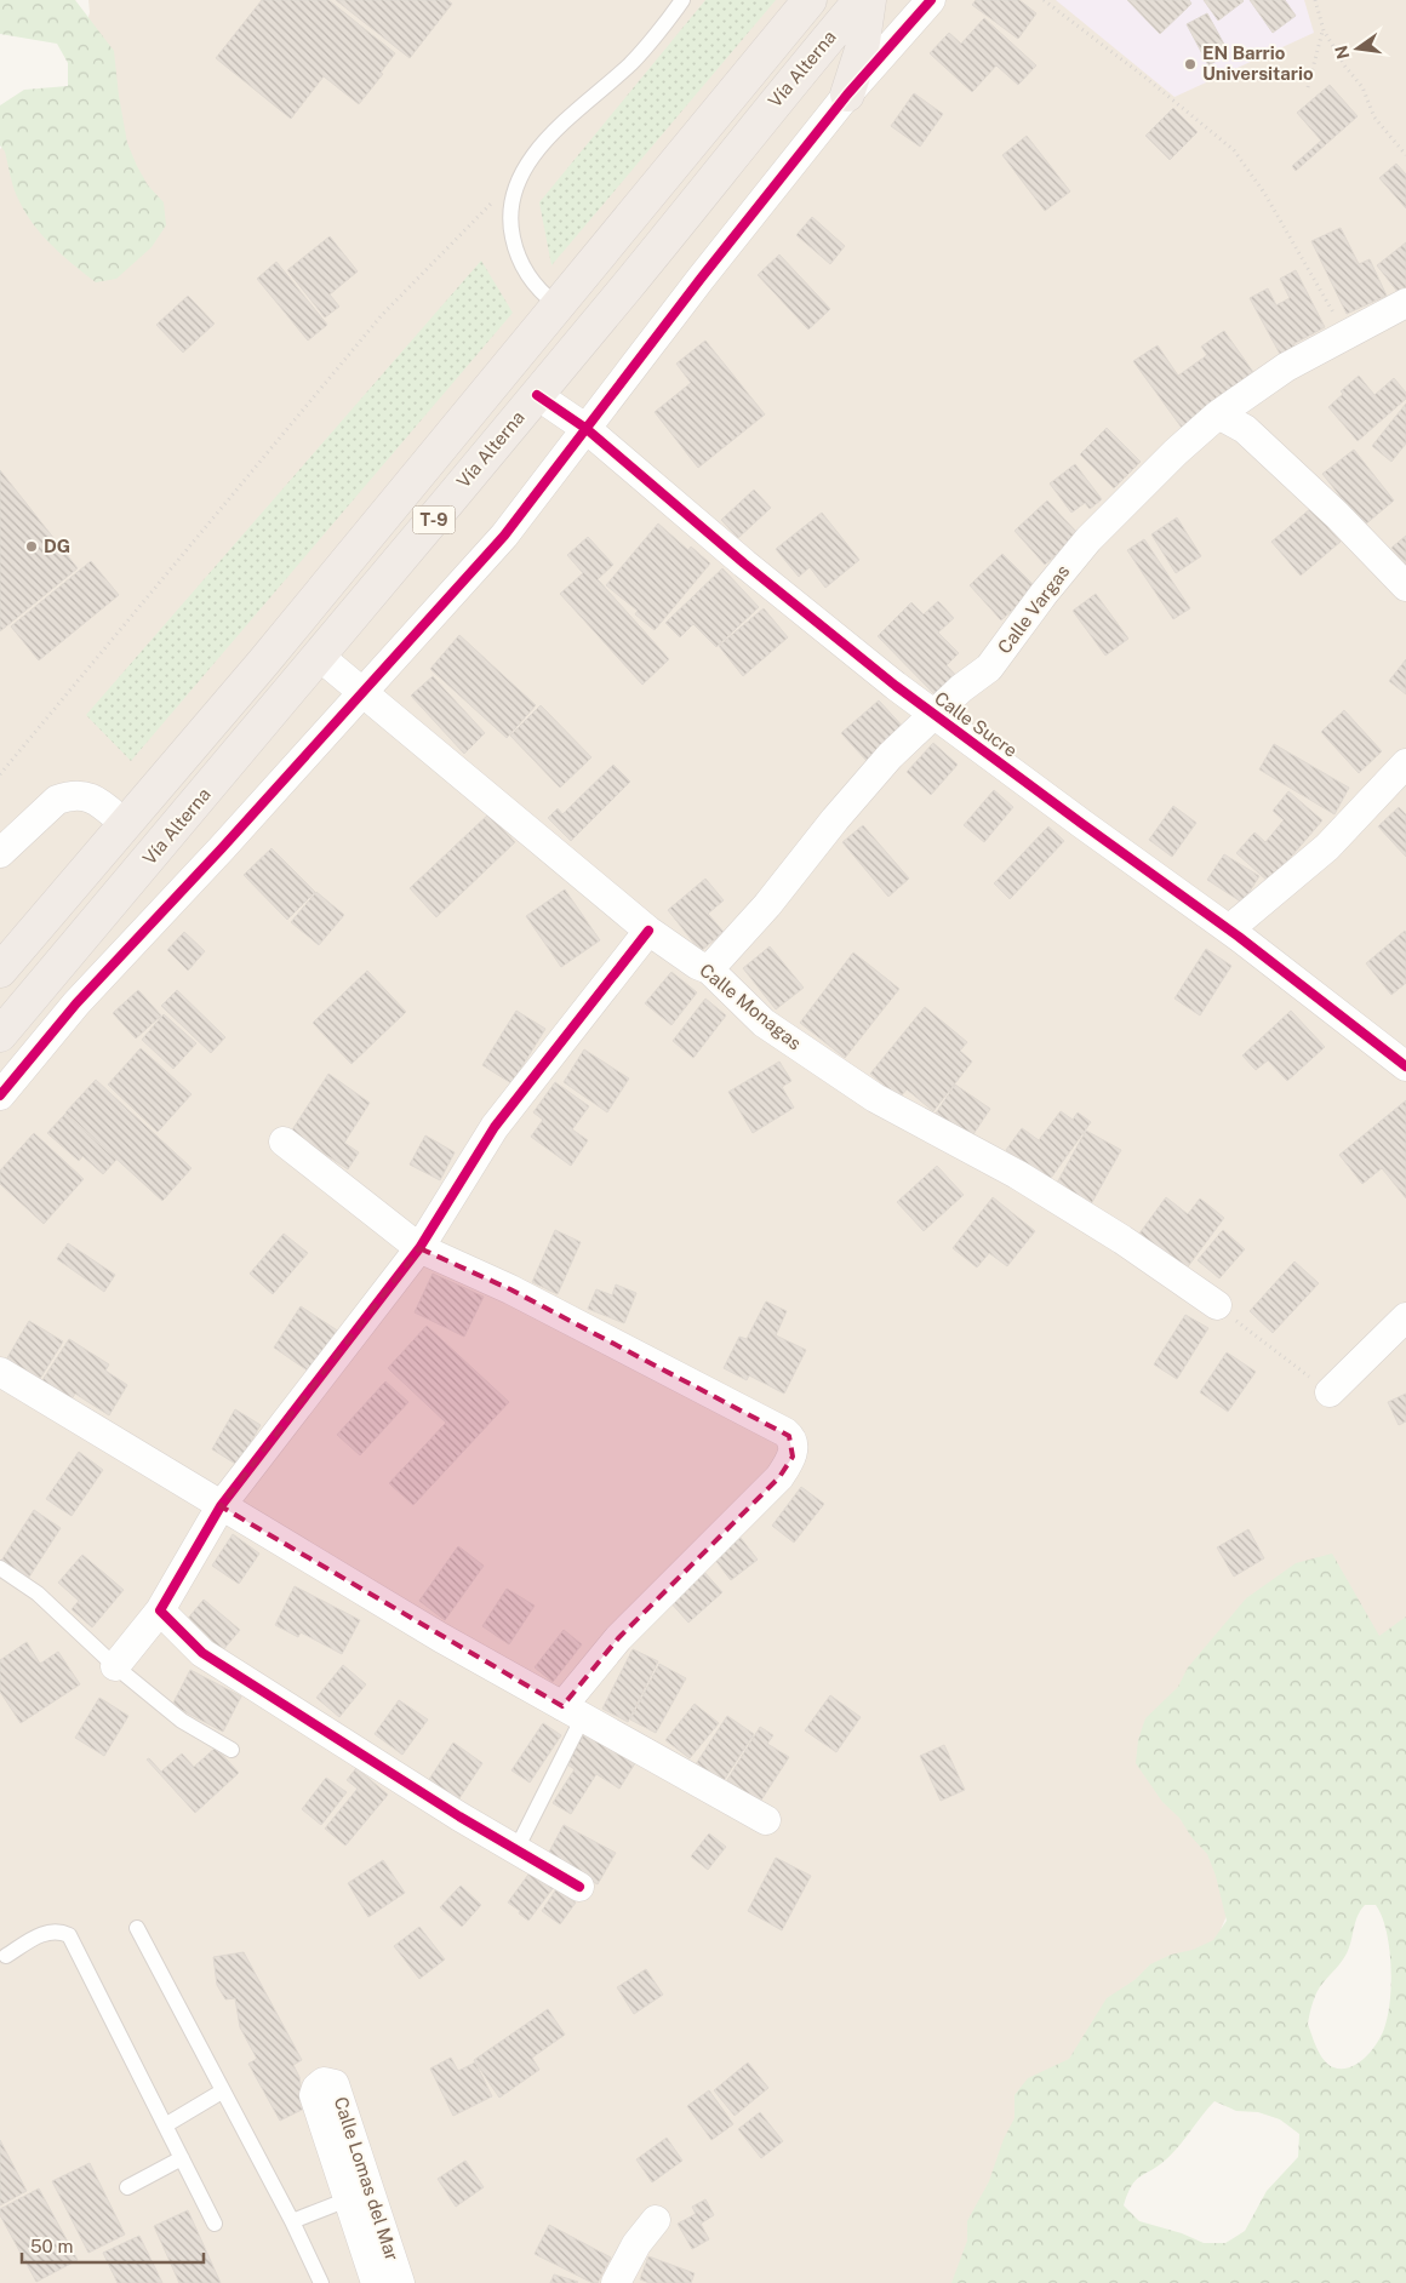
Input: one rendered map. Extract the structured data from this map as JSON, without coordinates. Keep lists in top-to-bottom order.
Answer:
{
  "streets": {
    "highway": ["Vía Alterna", "T-9"],
    "street": [
      "Calle Vargas",
      "Calle Sucre",
      "Calle Monagas",
      "Calle Lomas del Mar"
    ]
  },
  "crossings": [
    ["Vía Alterna", "Calle Sucre"],
    ["Vía Alterna", "Calle Monagas"],
    ["Calle Vargas", "Calle Sucre"],
    ["Calle Vargas", "Calle Monagas"]
  ],
  "places": ["EN Barrio Universitario", "DG"],
  "scale_bar": "50 m",
  "north": "left"
}
